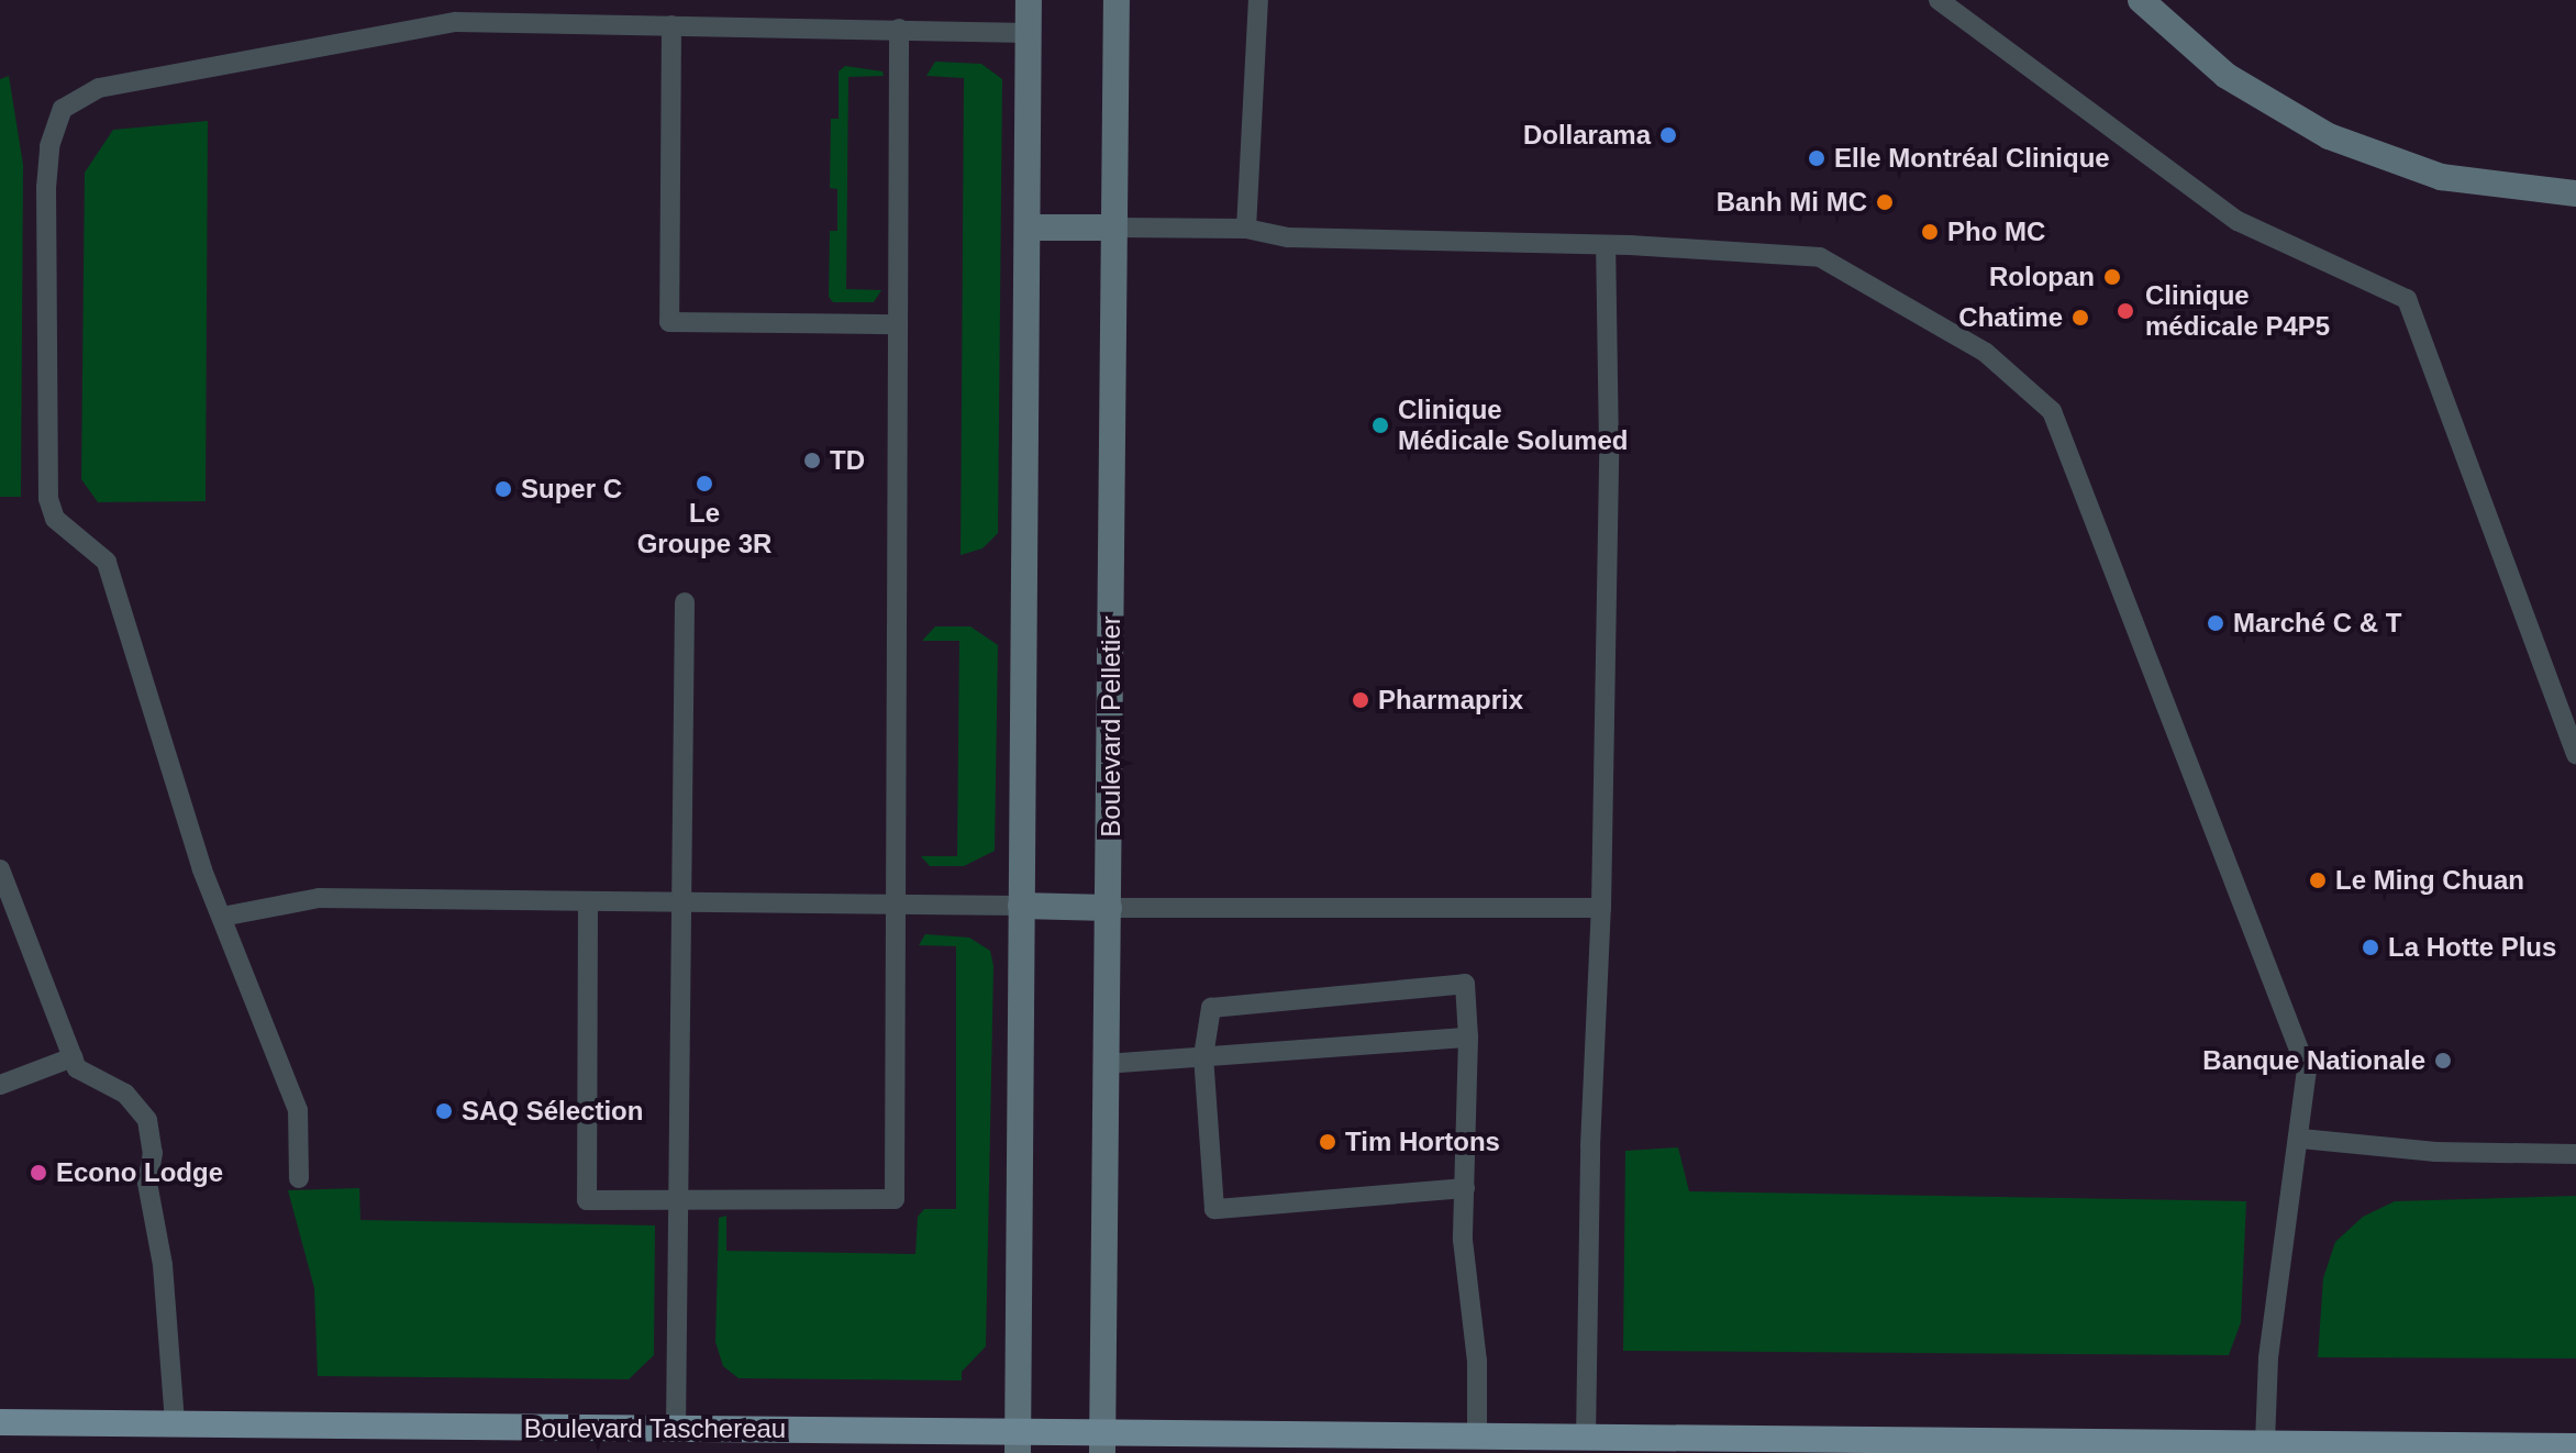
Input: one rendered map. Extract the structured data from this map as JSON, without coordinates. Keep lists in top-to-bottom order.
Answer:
{
  "streets": {
    "main road": ["Boulevard Taschereau"],
    "street": ["Boulevard Pelletier"]
  },
  "crossings": [
    ["Boulevard Pelletier", "Boulevard Taschereau"]
  ],
  "places": [
    "Dollarama",
    "Elle Montréal Clinique",
    "Banh Mi MC",
    "Pho MC",
    "Rolopan",
    "Clinique médicale P4P5",
    "Chatime",
    "Clinique Médicale Solumed",
    "TD",
    "Le Groupe 3R",
    "Super C",
    "Marché C & T",
    "Pharmaprix",
    "Le Ming Chuan",
    "La Hotte Plus",
    "Banque Nationale",
    "SAQ Sélection",
    "Tim Hortons",
    "Econo Lodge"
  ]
}
